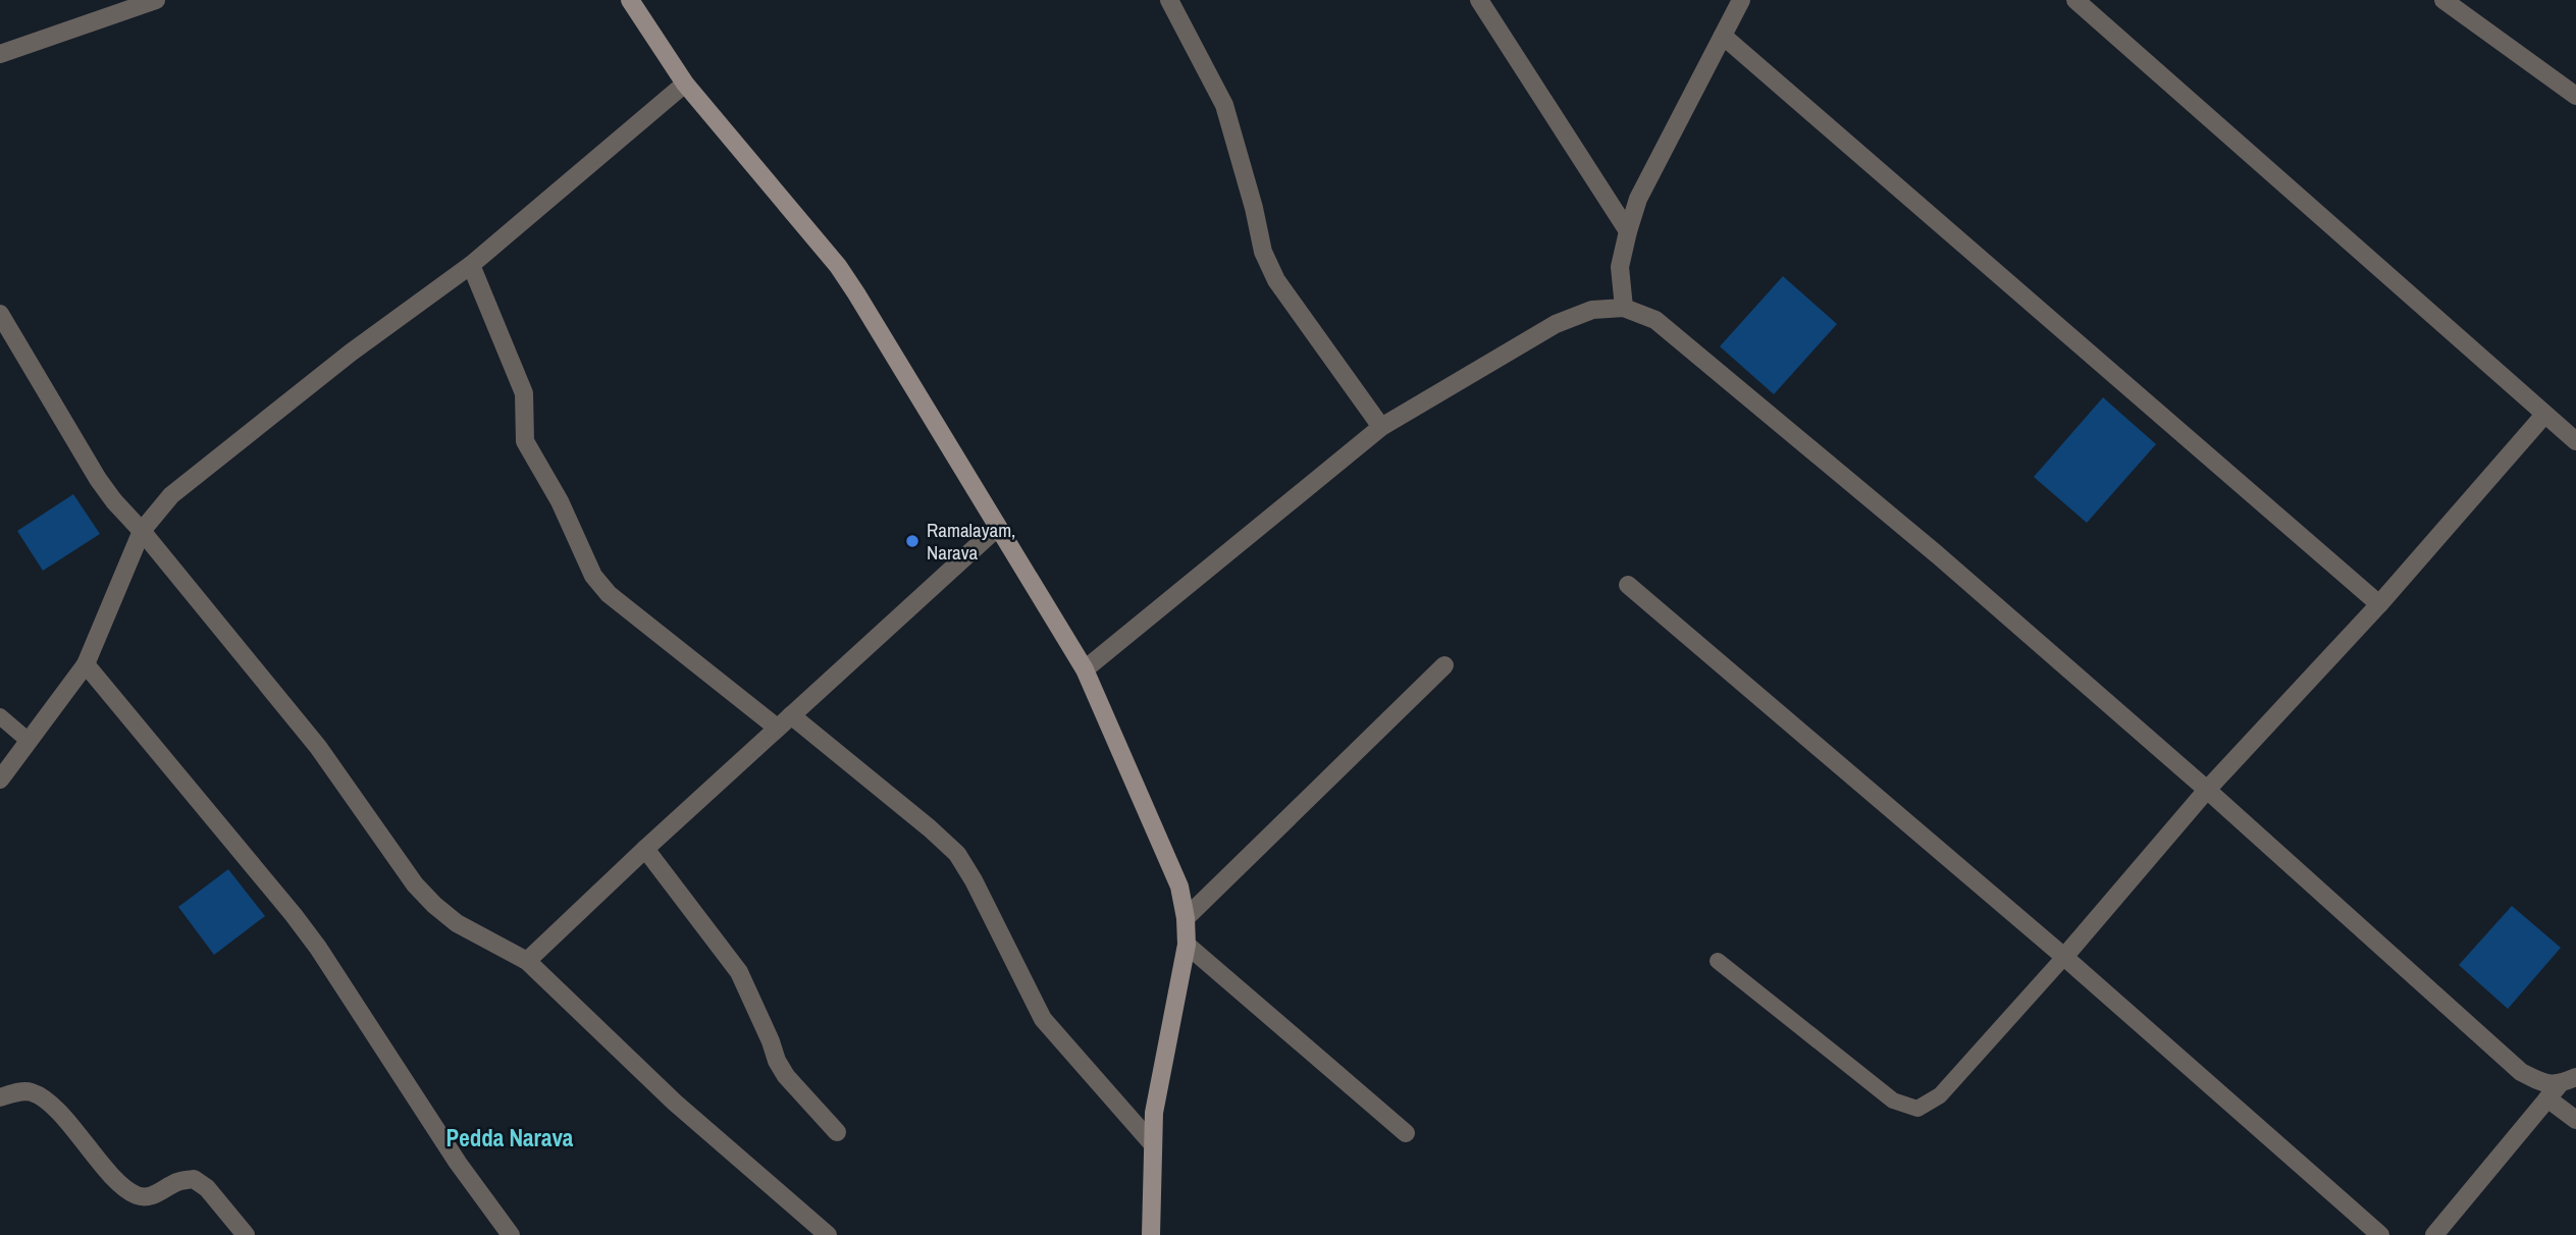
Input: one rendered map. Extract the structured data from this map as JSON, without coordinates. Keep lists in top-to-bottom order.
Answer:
{
  "districts": ["Pedda Narava"],
  "places": ["Ramalayam, Narava"]
}
